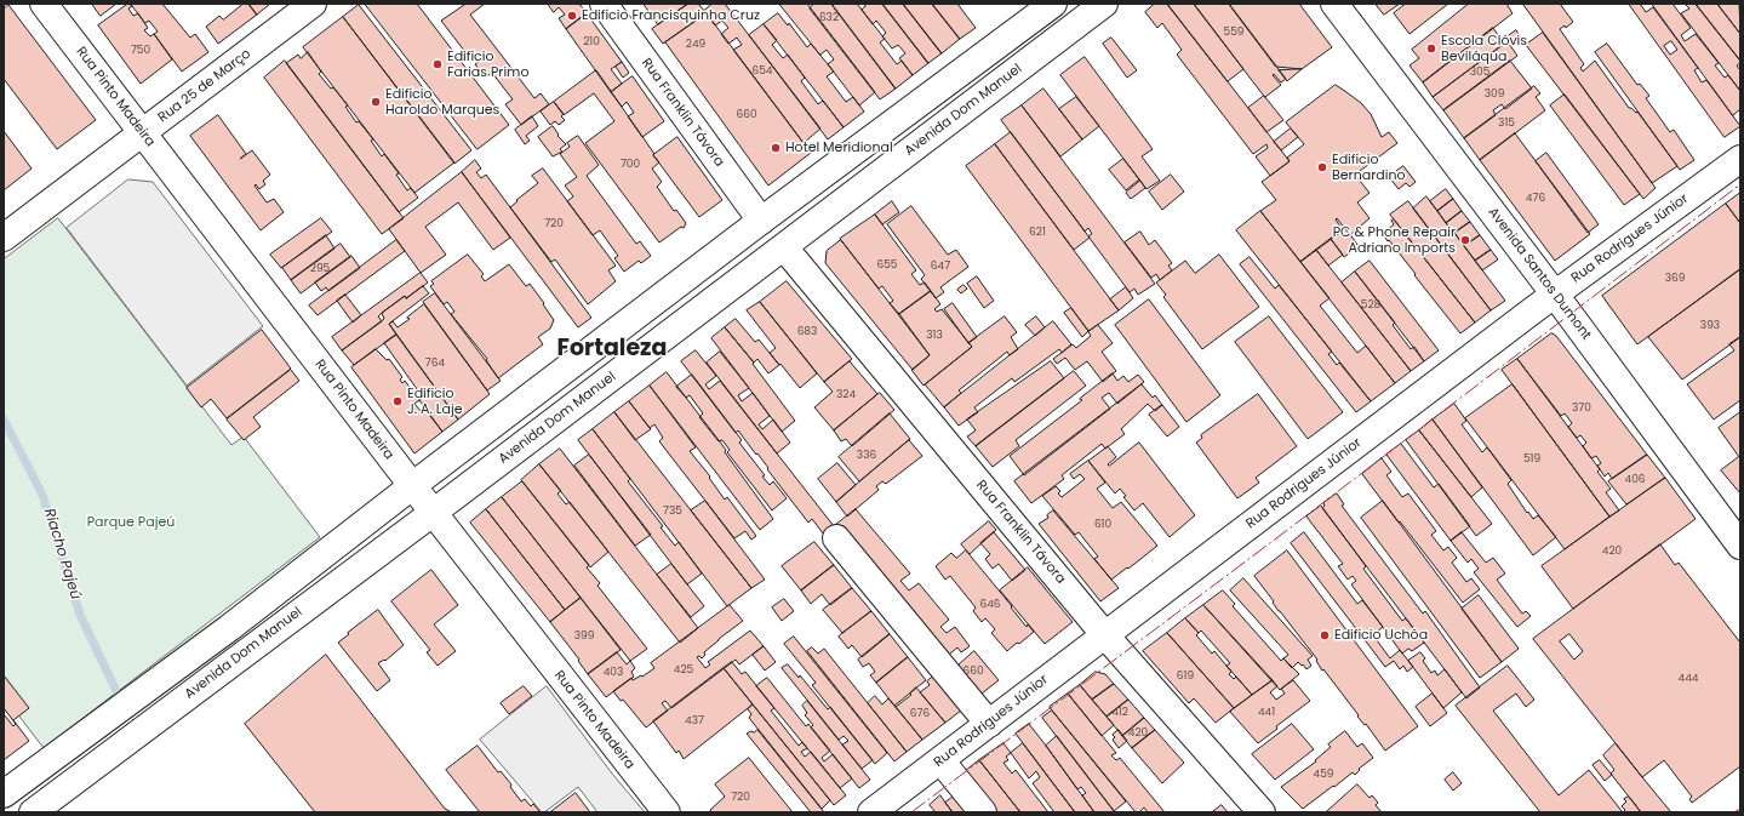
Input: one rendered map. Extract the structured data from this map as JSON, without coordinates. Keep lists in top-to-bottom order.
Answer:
{
  "streets": {
    "main road": [
      "Rua 25 de Março",
      "Rua Pinto Madeira",
      "Avenida Dom Manuel",
      "Rua Franklin Távora",
      "Rua Rodrigues Júnior",
      "Avenida Santos Dumont"
    ]
  },
  "crossings": [
    ["Rua 25 de Março", "Rua Pinto Madeira"],
    ["Rua Pinto Madeira", "Avenida Dom Manuel"],
    ["Avenida Dom Manuel", "Rua Franklin Távora"],
    ["Rua Franklin Távora", "Rua Rodrigues Júnior"],
    ["Rua Rodrigues Júnior", "Avenida Santos Dumont"]
  ],
  "districts": ["Fortaleza"],
  "water": ["Riacho Pajeú"],
  "parks": ["Parque Pajeú"],
  "places": [
    "Edifício Francisquinha Cruz",
    "Escola Clóvis Beviláqua",
    "Edifício Farias Primo",
    "Edifício Haroldo Marques",
    "Hotel Meridional",
    "Edifício Bernardino",
    "PC & Phone Repair Adriano Imports",
    "Edifício J. A. Laje",
    "Edifício Uchôa"
  ],
  "house_numbers": [
    "632",
    "559",
    "210",
    "249",
    "750",
    "654",
    "305",
    "309",
    "660",
    "315",
    "700",
    "476",
    "720",
    "621",
    "655",
    "647",
    "295",
    "369",
    "528",
    "393",
    "683",
    "313",
    "764",
    "324",
    "370",
    "336",
    "519",
    "406",
    "735",
    "610",
    "420",
    "646",
    "399",
    "425",
    "660",
    "403",
    "619",
    "444",
    "412",
    "441",
    "676",
    "437",
    "420",
    "459",
    "720"
  ]
}
